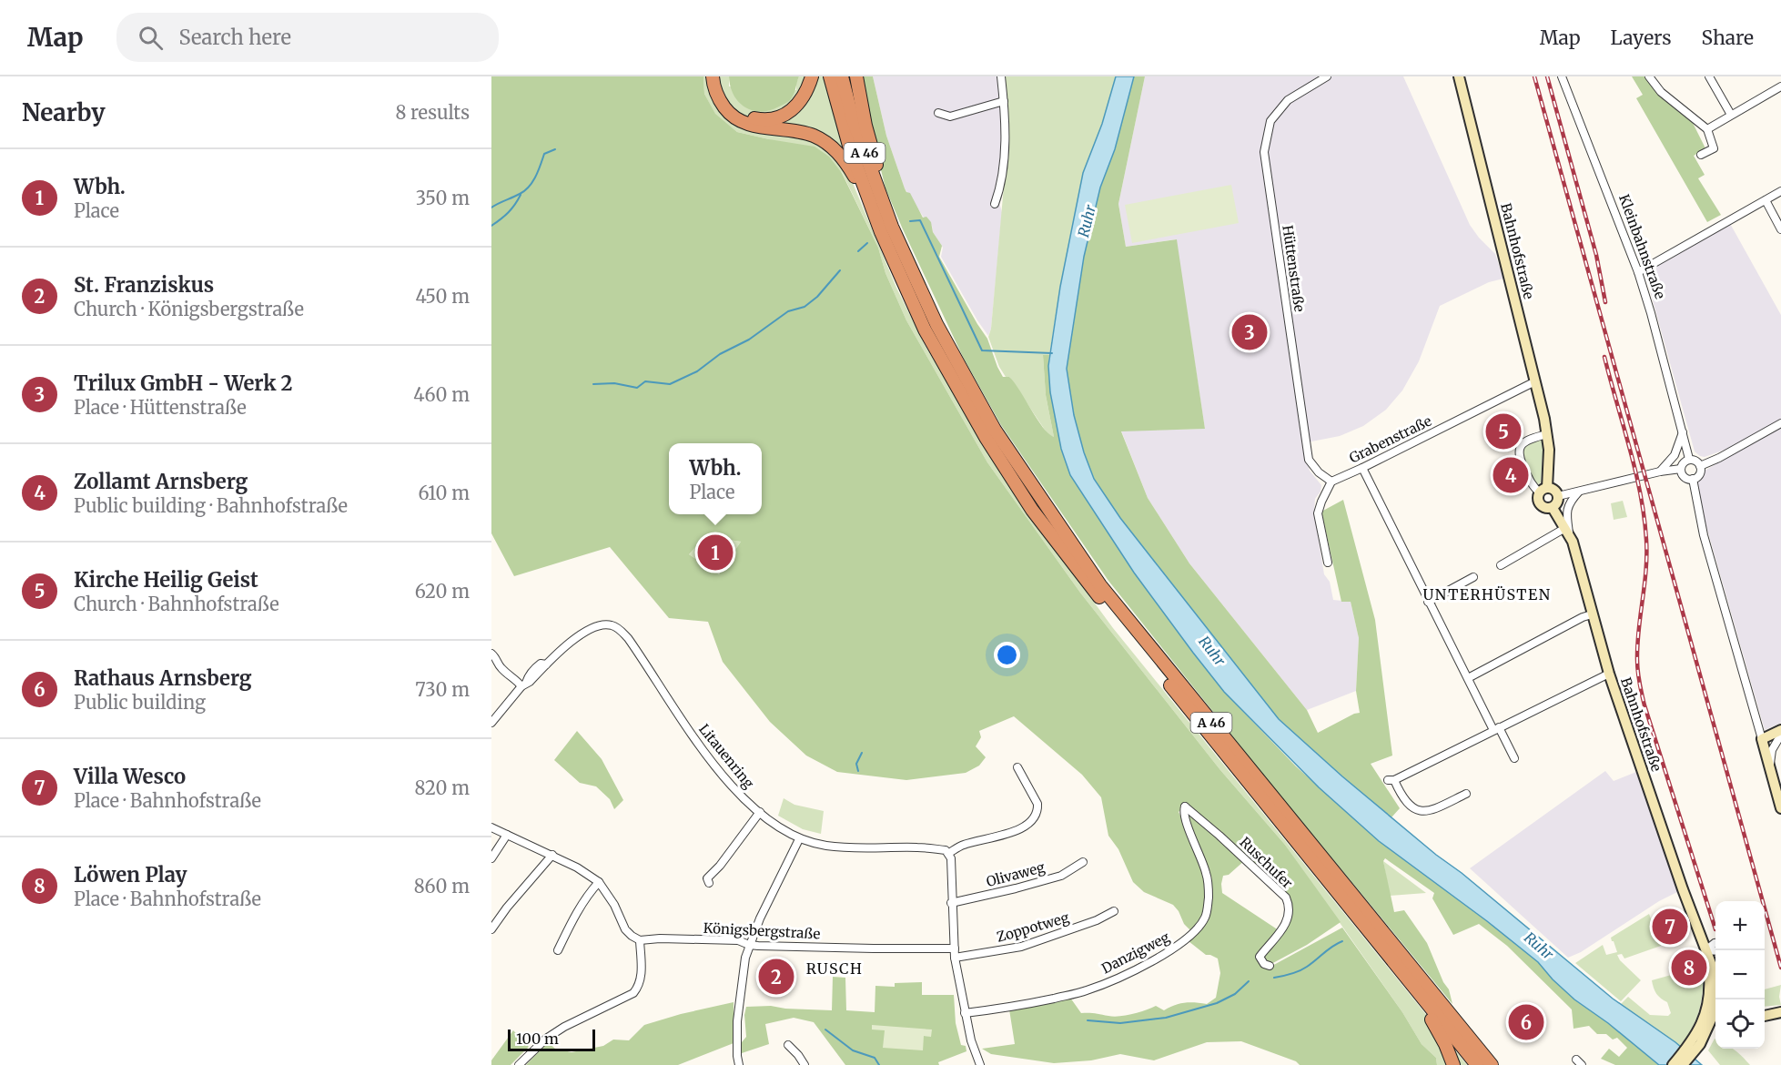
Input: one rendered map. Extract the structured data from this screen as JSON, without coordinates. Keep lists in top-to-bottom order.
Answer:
{
  "streets": {
    "highway": ["A 46"],
    "street": [
      "Kleinbahnstraße",
      "Bahnhofstraße",
      "Hüttenstraße",
      "Grabenstraße",
      "Litauenring",
      "Ruschufer",
      "Olivaweg",
      "Zoppotweg",
      "Königsbergstraße",
      "Danzigweg"
    ]
  },
  "crossings": [
    ["Bahnhofstraße", "Grabenstraße"],
    ["Hüttenstraße", "Grabenstraße"],
    ["Ruschufer", "Danzigweg"]
  ],
  "districts": ["UNTERHÜSTEN", "RUSCH"],
  "water": ["Ruhr"],
  "scale_bar": "100 m",
  "page": {
    "header": "Map",
    "search": "Search here",
    "nav": ["Map", "Layers", "Share"],
    "heading": ["Nearby", "8 results"],
    "list": [
      {
        "mark": "1",
        "name": "Wbh.",
        "note": "Place",
        "value": "350 m"
      },
      {
        "mark": "2",
        "name": "St. Franziskus",
        "note": "Church · Königsbergstraße",
        "value": "450 m"
      },
      {
        "mark": "3",
        "name": "Trilux GmbH - Werk 2",
        "note": "Place · Hüttenstraße",
        "value": "460 m"
      },
      {
        "mark": "4",
        "name": "Zollamt Arnsberg",
        "note": "Public building · Bahnhofstraße",
        "value": "610 m"
      },
      {
        "mark": "5",
        "name": "Kirche Heilig Geist",
        "note": "Church · Bahnhofstraße",
        "value": "620 m"
      },
      {
        "mark": "6",
        "name": "Rathaus Arnsberg",
        "note": "Public building",
        "value": "730 m"
      },
      {
        "mark": "7",
        "name": "Villa Wesco",
        "note": "Place · Bahnhofstraße",
        "value": "820 m"
      },
      {
        "mark": "8",
        "name": "Löwen Play",
        "note": "Place · Bahnhofstraße",
        "value": "860 m"
      }
    ],
    "pins": [
      "3",
      "5",
      "4",
      "1",
      "7",
      "8",
      "2",
      "6"
    ],
    "popup": ["Wbh.", "Place"],
    "map_buttons": ["+", "−"],
    "scale": "100 m"
  }
}
